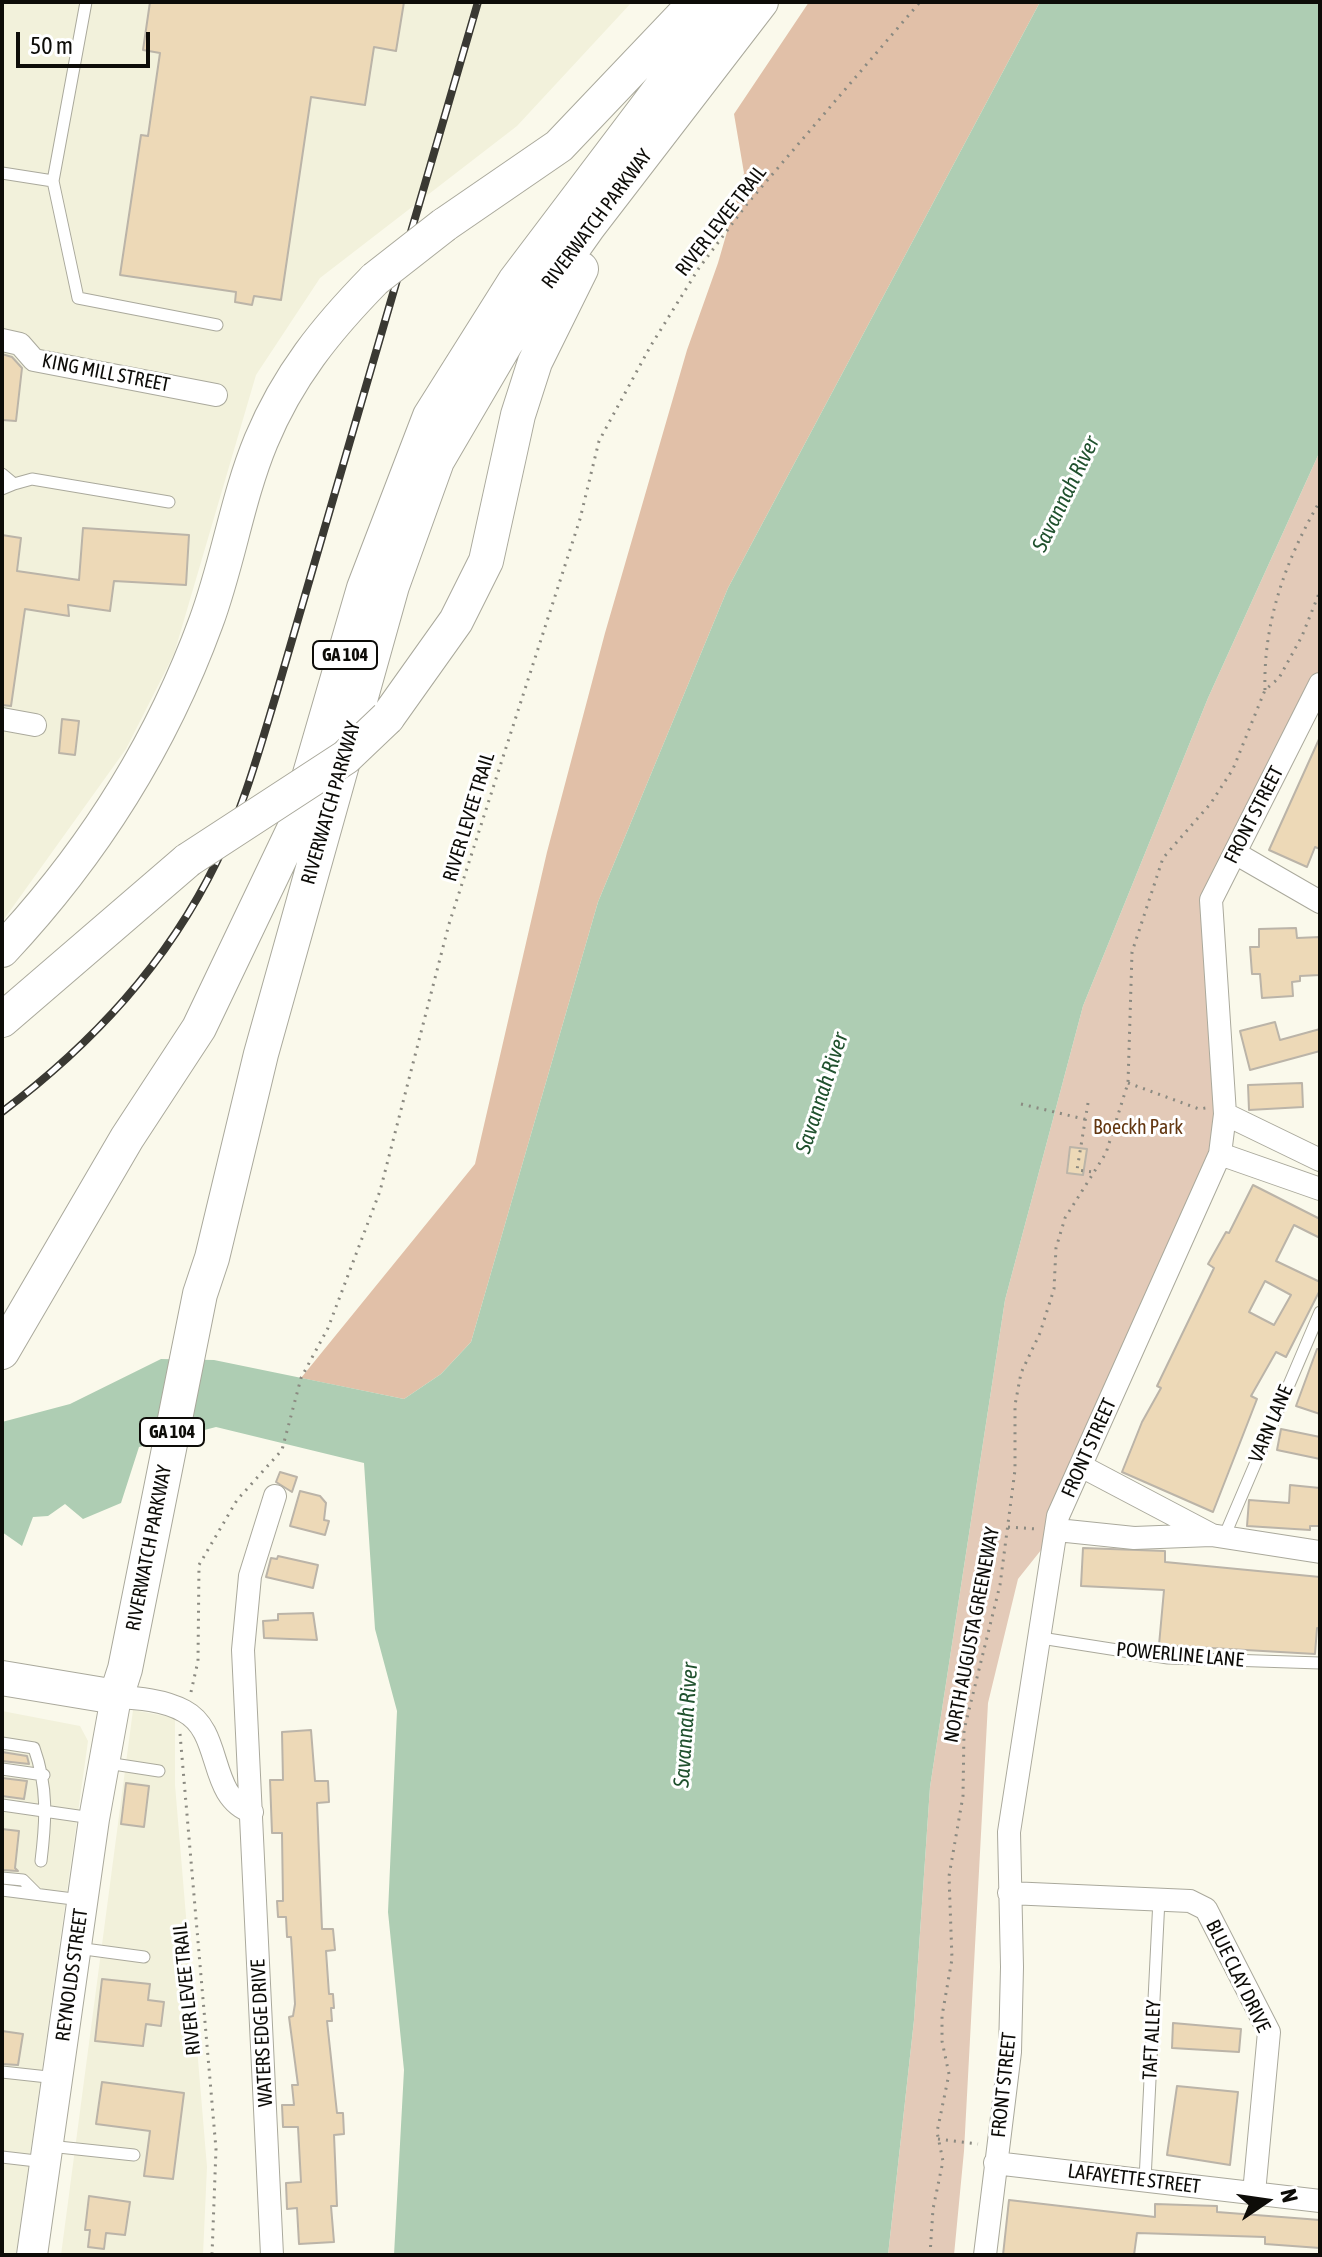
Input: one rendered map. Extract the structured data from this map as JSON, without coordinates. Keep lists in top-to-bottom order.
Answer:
{
  "streets": {
    "main road": ["RIVERWATCH PARKWAY", "GA 104", "REYNOLDS STREET"],
    "street": [
      "KING MILL STREET",
      "FRONT STREET",
      "BLUE CLAY DRIVE",
      "WATERS EDGE DRIVE",
      "LAFAYETTE STREET"
    ],
    "lane": ["VARN LANE", "POWERLINE LANE", "TAFT ALLEY"],
    "path": ["RIVER LEVEE TRAIL", "NORTH AUGUSTA GREENEWAY"]
  },
  "crossings": [
    ["RIVERWATCH PARKWAY", "REYNOLDS STREET"],
    ["FRONT STREET", "POWERLINE LANE"],
    ["FRONT STREET", "BLUE CLAY DRIVE"],
    ["FRONT STREET", "LAFAYETTE STREET"],
    ["BLUE CLAY DRIVE", "TAFT ALLEY"],
    ["BLUE CLAY DRIVE", "LAFAYETTE STREET"],
    ["TAFT ALLEY", "LAFAYETTE STREET"]
  ],
  "water": ["Savannah River"],
  "parks": ["Boeckh Park"],
  "scale_bar": "50 m",
  "north": "right"
}
